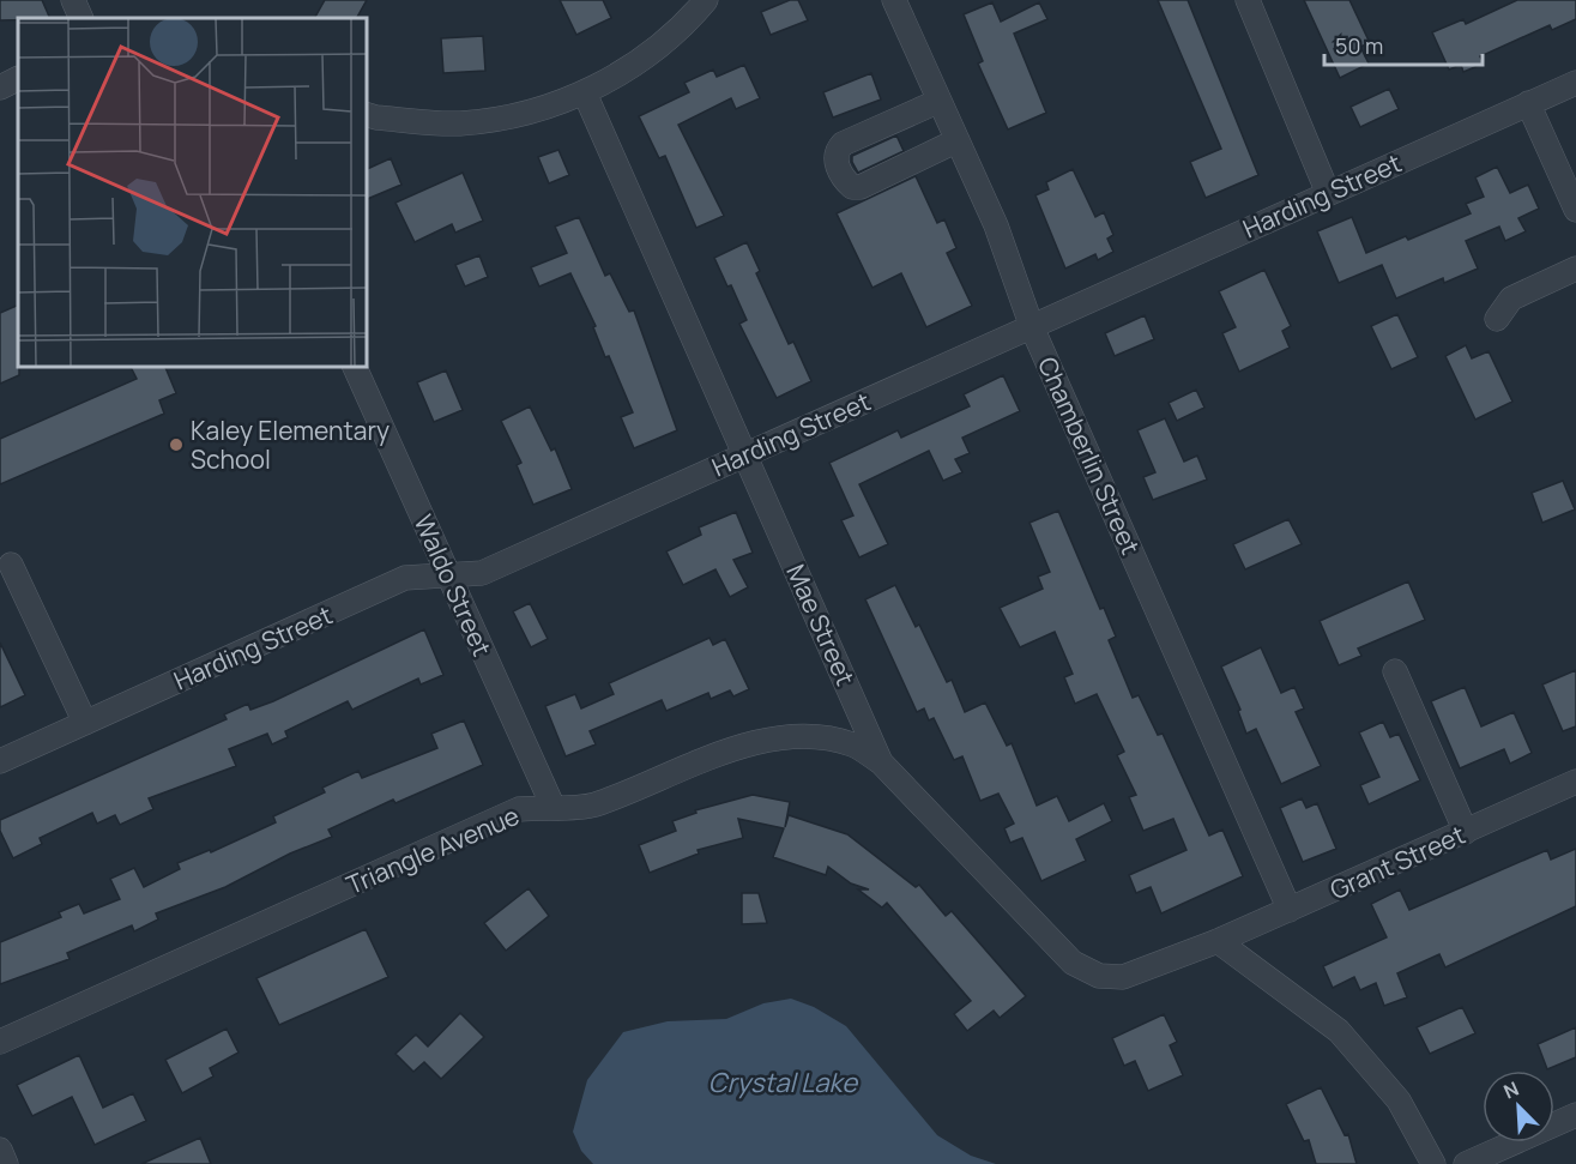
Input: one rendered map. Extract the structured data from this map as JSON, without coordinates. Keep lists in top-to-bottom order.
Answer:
{
  "streets": {
    "street": [
      "Harding Street",
      "Chamberlin Street",
      "Waldo Street",
      "Mae Street",
      "Triangle Avenue",
      "Grant Street"
    ]
  },
  "crossings": [
    ["Harding Street", "Chamberlin Street"],
    ["Harding Street", "Waldo Street"],
    ["Harding Street", "Mae Street"],
    ["Chamberlin Street", "Grant Street"],
    ["Waldo Street", "Triangle Avenue"],
    ["Mae Street", "Triangle Avenue"],
    ["Mae Street", "Grant Street"]
  ],
  "water": ["Crystal Lake"],
  "places": ["Kaley Elementary School"],
  "scale_bar": "50 m",
  "north": "top left"
}
